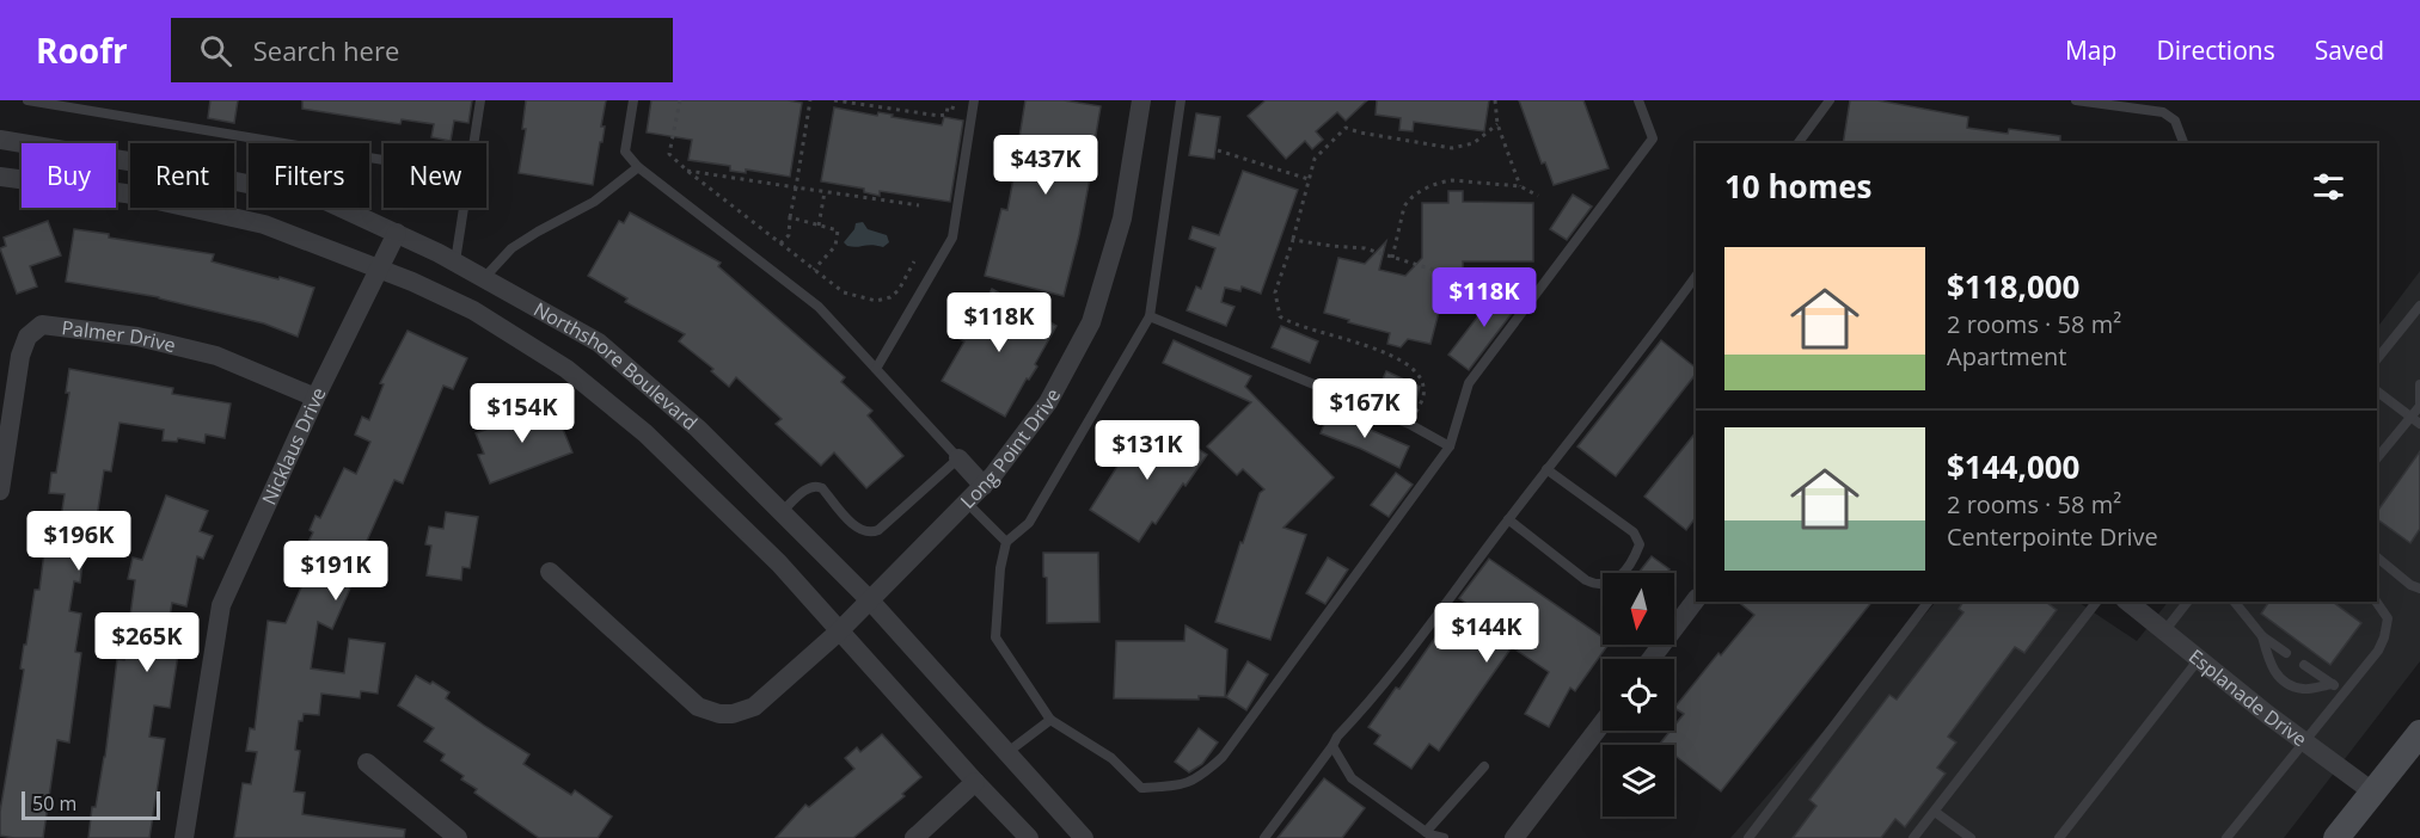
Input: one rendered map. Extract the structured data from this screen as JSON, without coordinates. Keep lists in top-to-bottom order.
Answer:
{
  "streets": {
    "street": [
      "Palmer Drive",
      "Northshore Boulevard",
      "Nicklaus Drive",
      "Long Point Drive",
      "Esplanade Drive"
    ]
  },
  "crossings": [
    ["Palmer Drive", "Nicklaus Drive"],
    ["Northshore Boulevard", "Nicklaus Drive"],
    ["Northshore Boulevard", "Long Point Drive"]
  ],
  "scale_bar": "50 m",
  "north": "bottom",
  "page": {
    "header": "Roofr",
    "search": "Search here",
    "nav": ["Map", "Directions", "Saved"],
    "price": [
      "$437K",
      "$118K",
      "$118K",
      "$167K",
      "$154K",
      "$131K",
      "$196K",
      "$191K",
      "$144K",
      "$265K"
    ],
    "chip": [
      "Buy",
      "Rent",
      "Filters",
      "New"
    ],
    "heading": "10 homes",
    "list": [
      {
        "name": "$118,000",
        "note": "2 rooms · 58 m² · Apartment"
      },
      {
        "name": "$144,000",
        "note": "2 rooms · 58 m² · Centerpointe Drive"
      }
    ],
    "scale": "50 m"
  }
}
